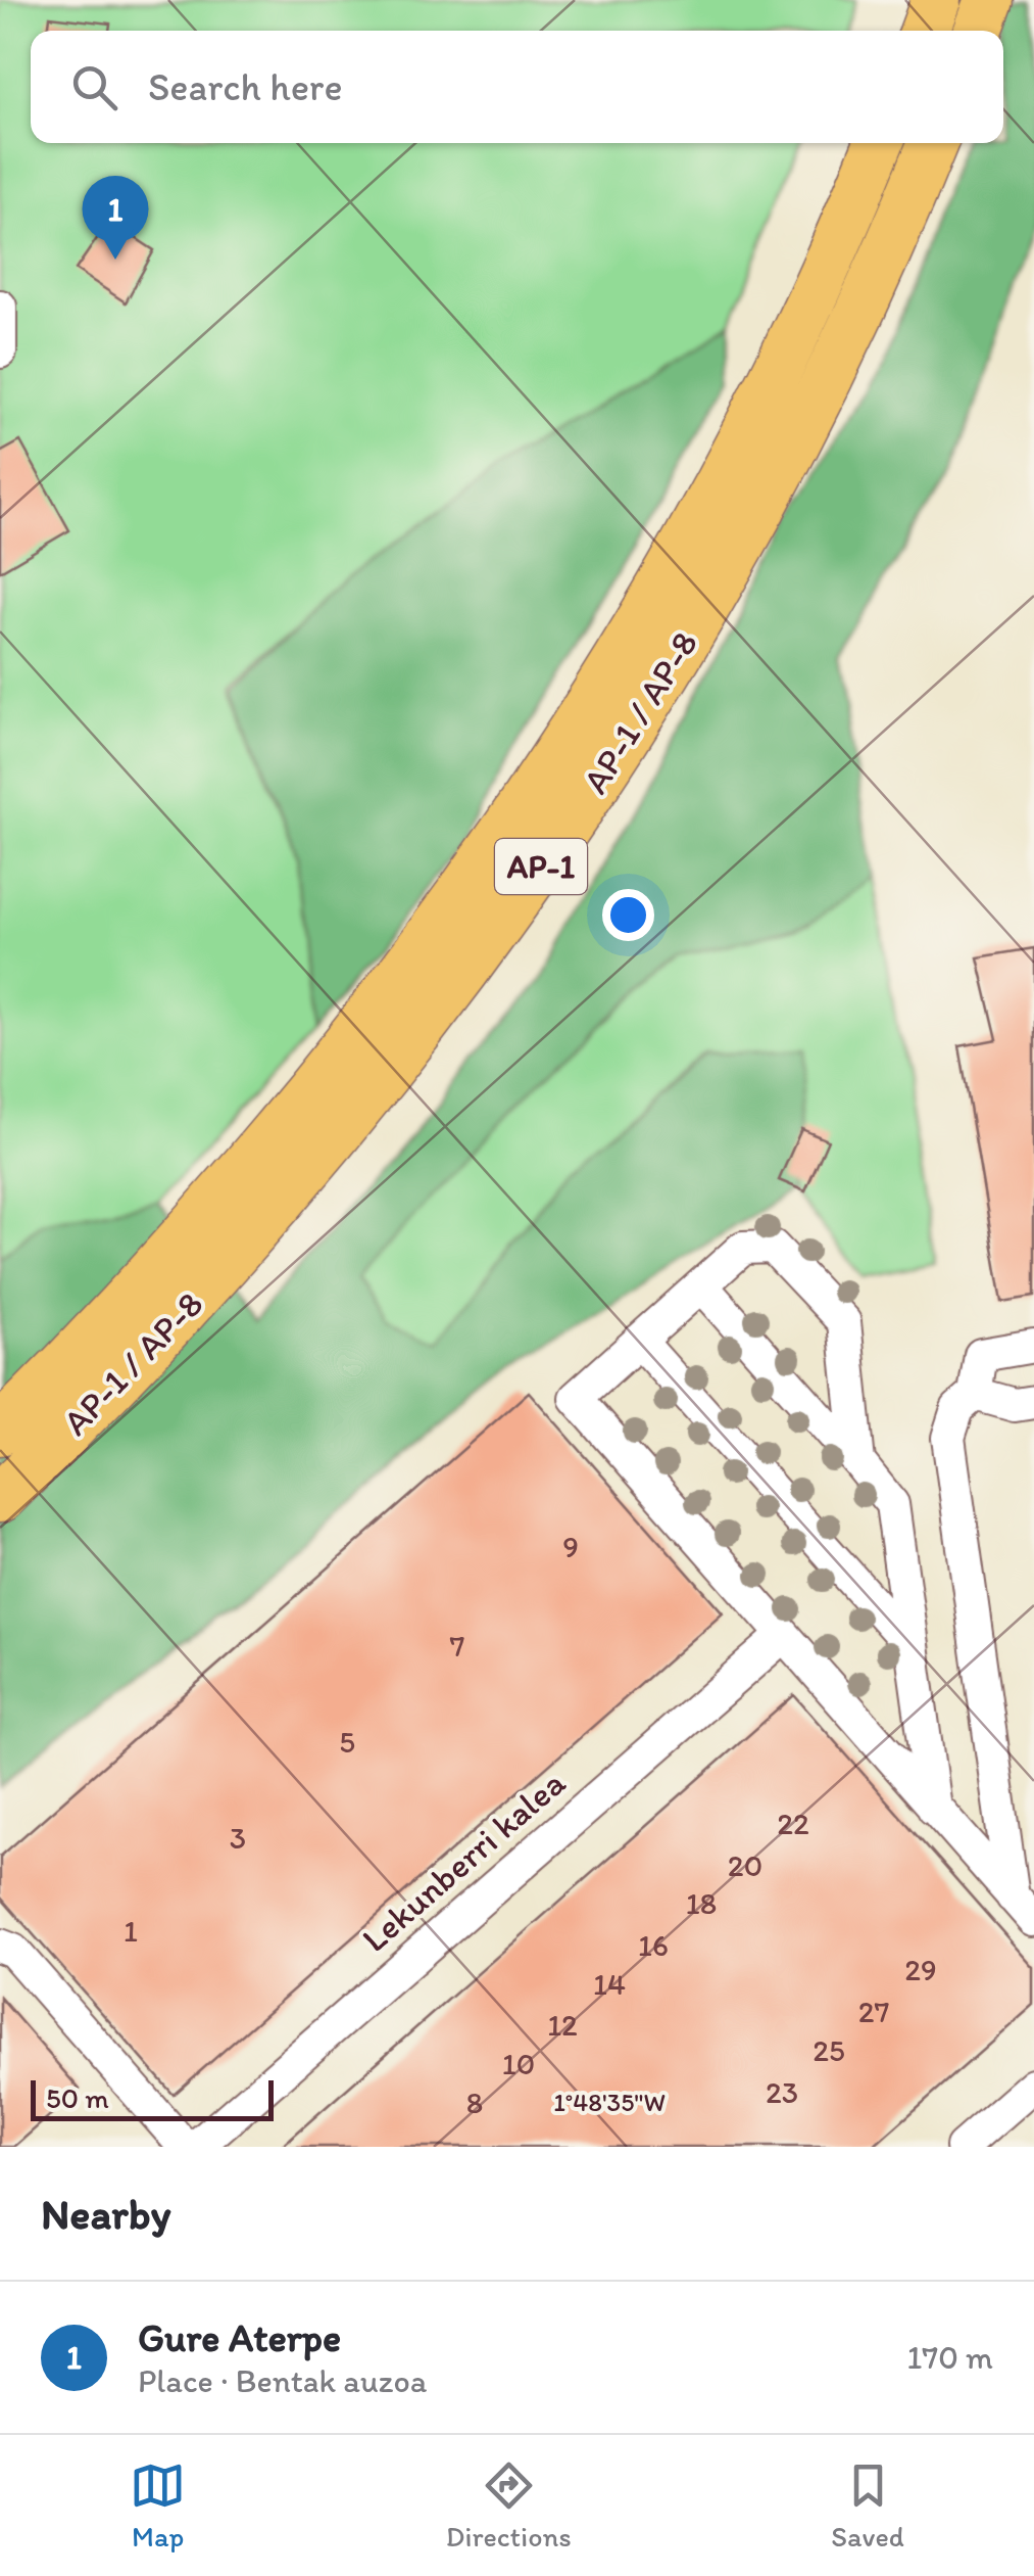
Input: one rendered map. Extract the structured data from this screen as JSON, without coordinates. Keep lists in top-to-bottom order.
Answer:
{
  "streets": {
    "highway": ["AP-1 / AP-8", "AP-1"],
    "street": ["Lekunberri kalea"]
  },
  "house_numbers": [
    "9",
    "7",
    "5",
    "22",
    "3",
    "20",
    "18",
    "1",
    "16",
    "29",
    "14",
    "27",
    "12",
    "25",
    "10",
    "23",
    "8"
  ],
  "scale_bar": "50 m",
  "page": {
    "search": "Search here",
    "pins": "1",
    "scale": "50 m",
    "heading": "Nearby",
    "list": [
      {
        "mark": "1",
        "name": "Gure Aterpe",
        "note": "Place · Bentak auzoa",
        "value": "170 m"
      }
    ],
    "nav": ["Map", "Directions", "Saved"]
  },
  "coordinates": ["1°48'35\"W"]
}
